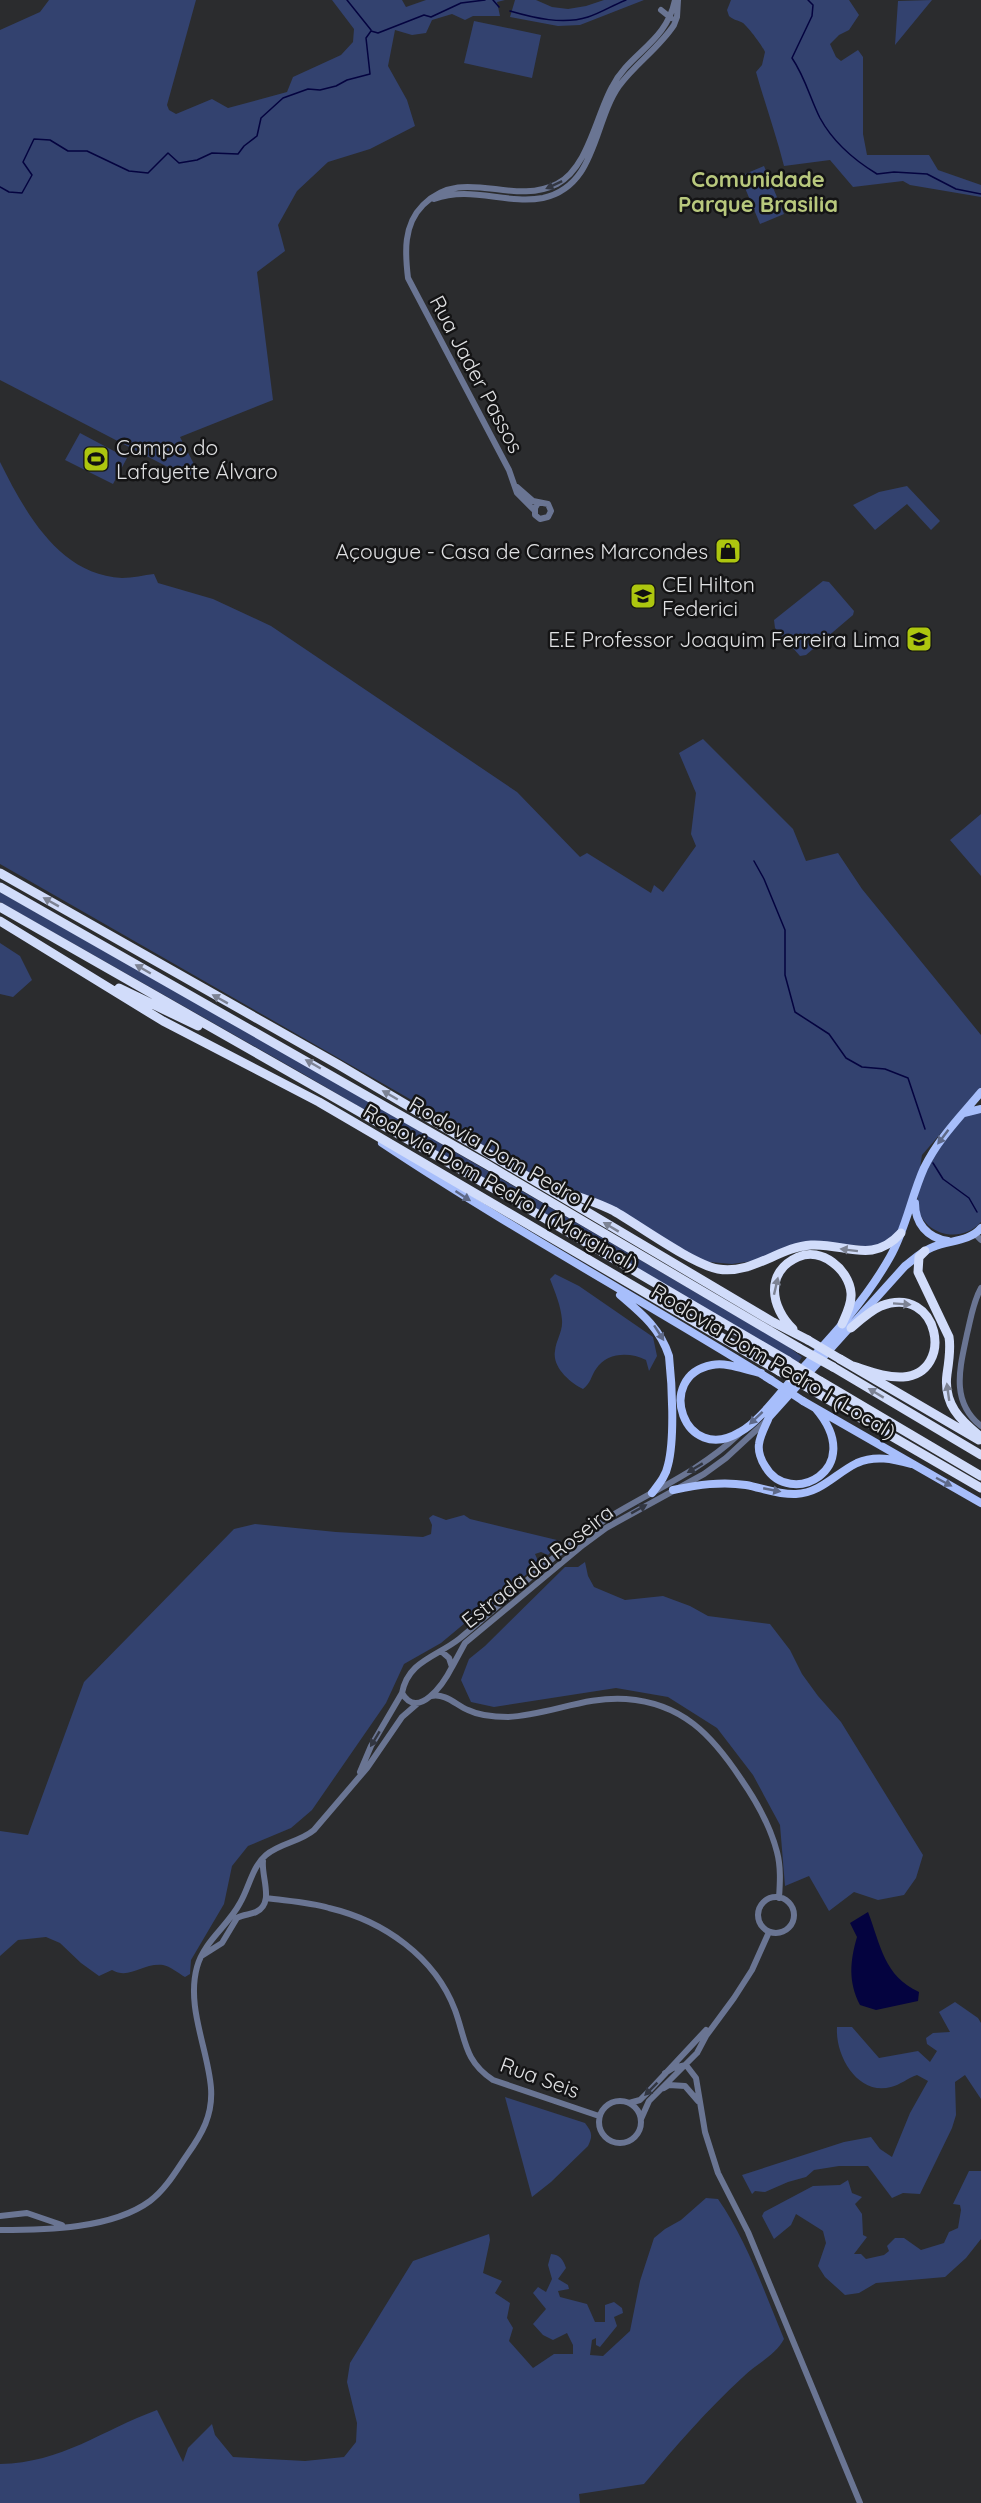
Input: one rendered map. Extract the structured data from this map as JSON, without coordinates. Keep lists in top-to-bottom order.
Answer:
{
  "streets": {
    "highway": ["Rodovia Dom Pedro I", "Rodovia Dom Pedro I (Marginal)"],
    "main road": ["Rodovia Dom Pedro I (Local)"],
    "street": ["Rua Jader Passos", "Estrada da Roseira", "Rua Seis"]
  },
  "crossings": [
    ["Rodovia Dom Pedro I (Marginal)", "Rodovia Dom Pedro I (Local)"]
  ],
  "one_way": ["Rodovia Dom Pedro I (Local)"],
  "districts": ["Comunidade Parque Brasilia"],
  "places": {
    "sports": ["Campo do Lafayette Álvaro"],
    "shop": ["Açougue - Casa de Carnes Marcondes"],
    "school or university": ["CEI Hilton Federici", "E.E Professor Joaquim Ferreira Lima"]
  }
}
